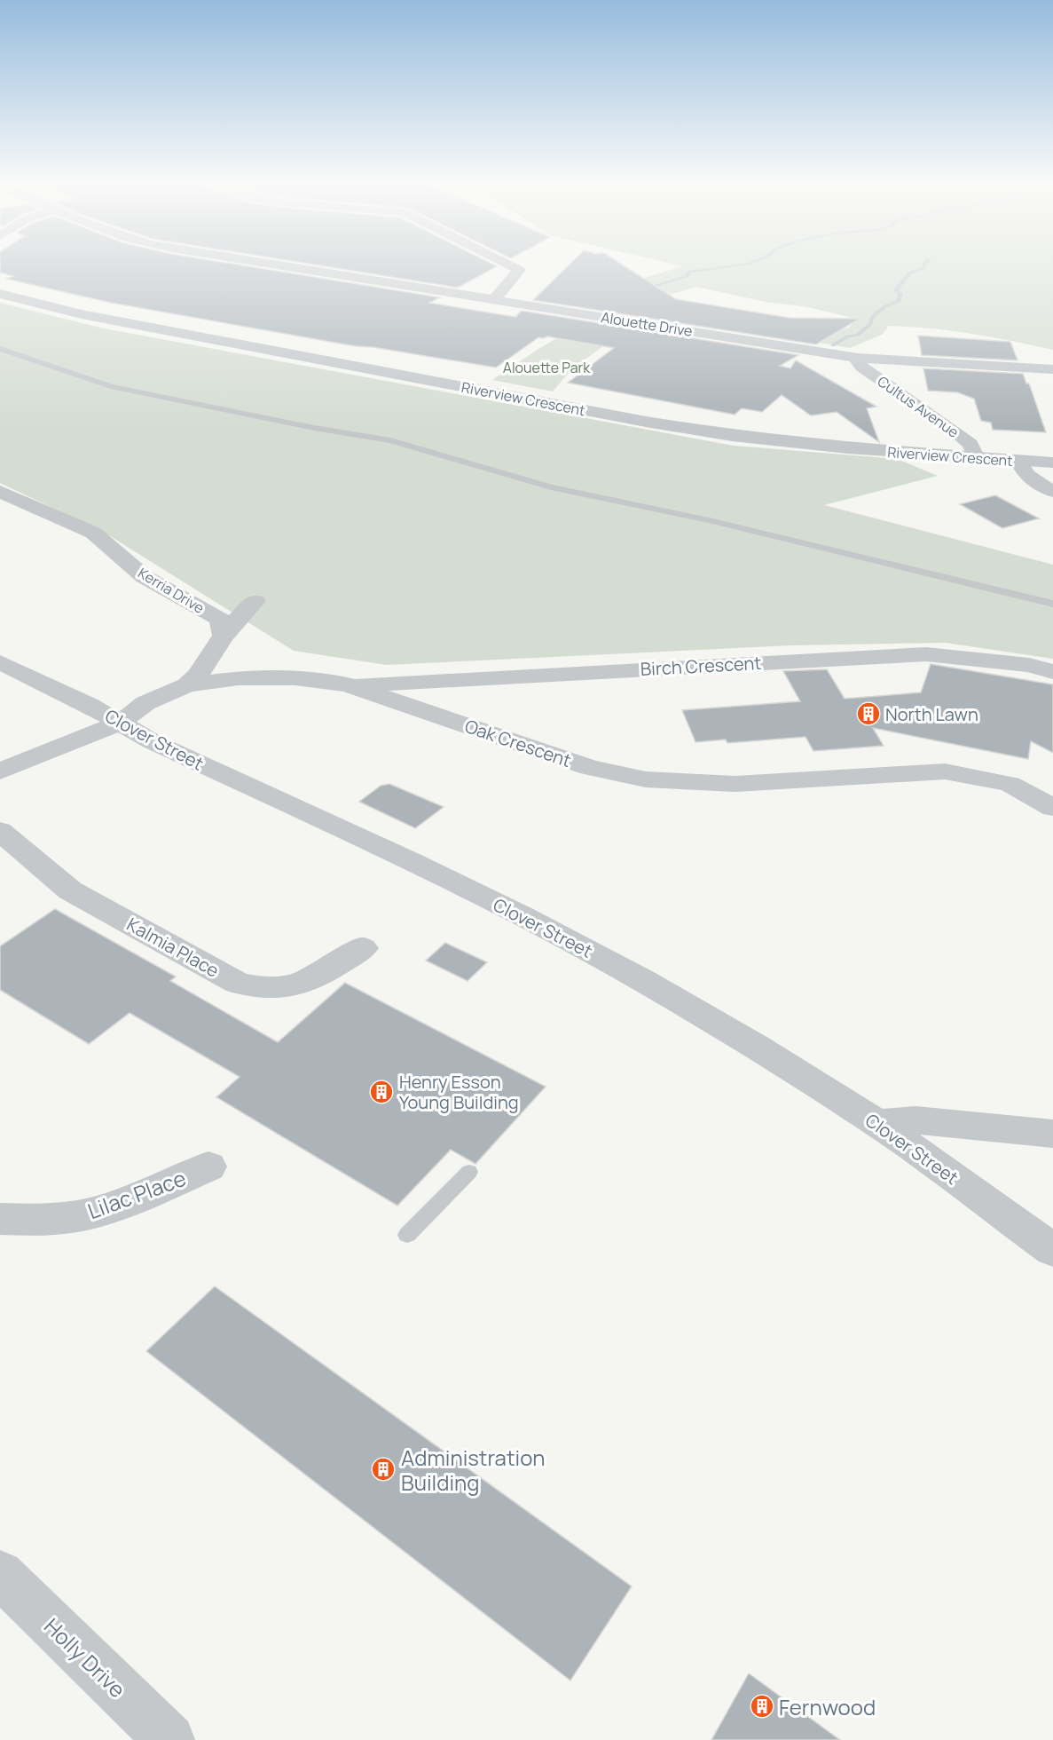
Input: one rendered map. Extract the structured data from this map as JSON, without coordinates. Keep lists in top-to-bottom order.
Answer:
{
  "streets": {
    "street": [
      "Alouette Drive",
      "Riverview Crescent",
      "Cultus Avenue",
      "Kerria Drive",
      "Birch Crescent",
      "Clover Street",
      "Oak Crescent",
      "Kalmia Place",
      "Lilac Place",
      "Holly Drive"
    ]
  },
  "crossings": [
    ["Alouette Drive", "Cultus Avenue"],
    ["Riverview Crescent", "Cultus Avenue"],
    ["Birch Crescent", "Oak Crescent"],
    ["Clover Street", "Oak Crescent"]
  ],
  "parks": ["Alouette Park"],
  "places": {
    "building": [
      "North Lawn",
      "Henry Esson Young Building",
      "Administration Building",
      "Fernwood"
    ]
  }
}
